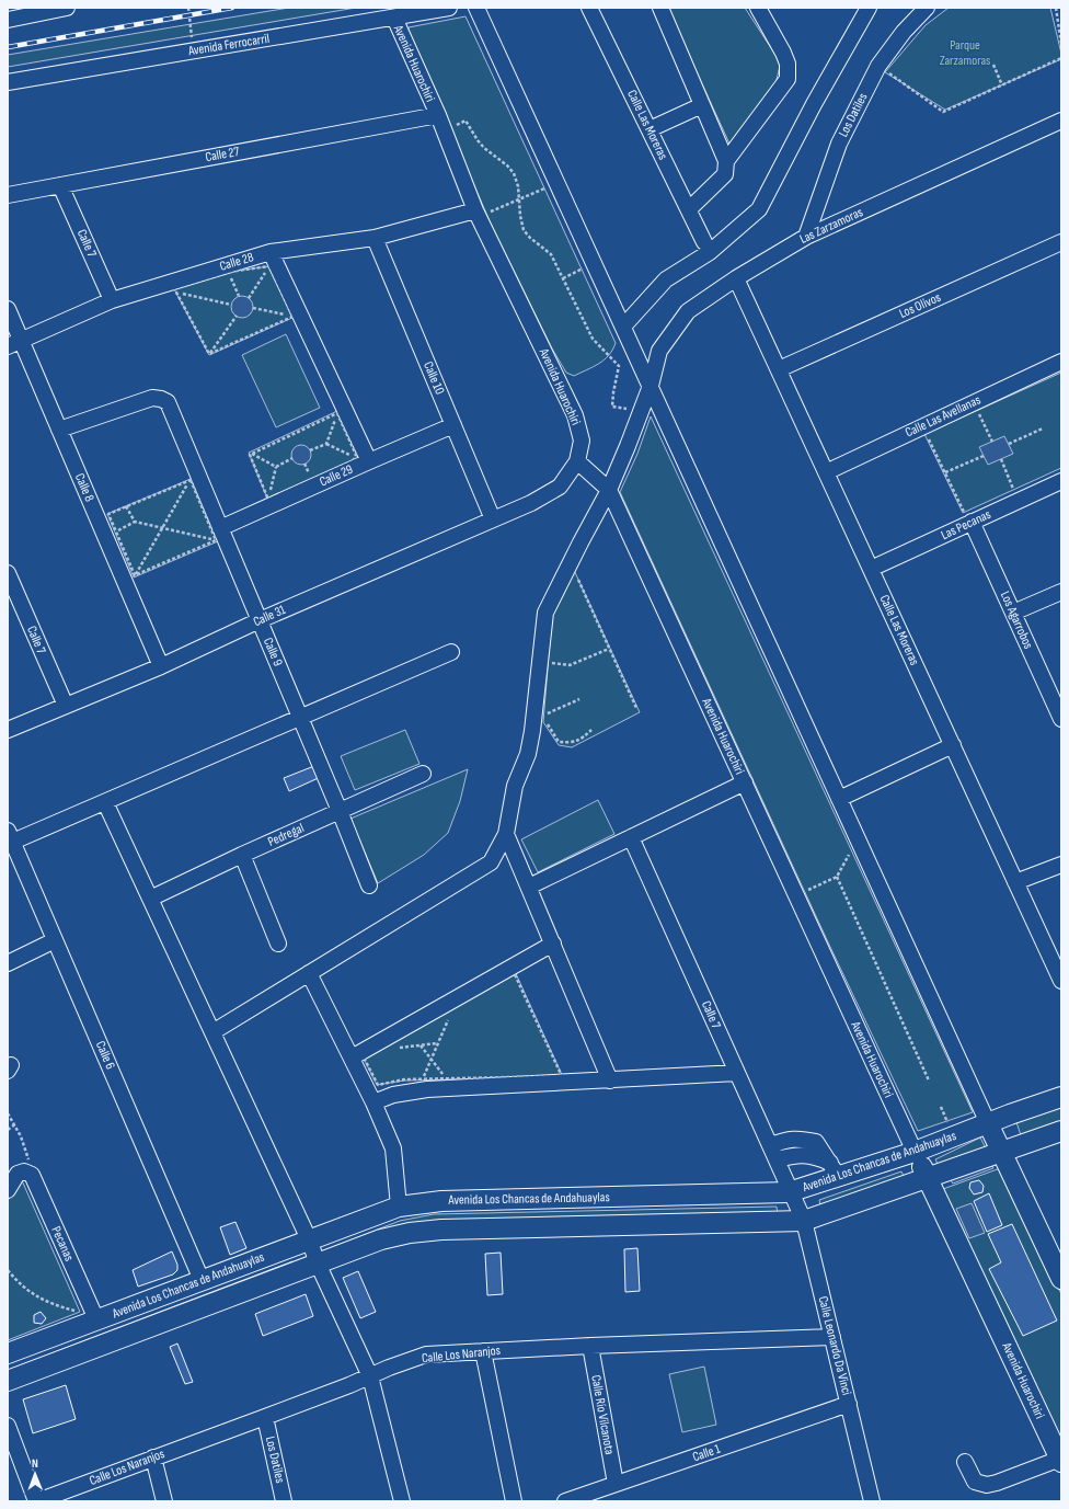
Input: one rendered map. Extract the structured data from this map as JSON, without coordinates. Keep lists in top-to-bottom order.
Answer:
{
  "streets": {
    "main road": ["Avenida Huarochiri", "Avenida Los Chancas de Andahuaylas"],
    "street": [
      "Avenida Ferrocarril",
      "Los Datiles",
      "Calle Las Moreras",
      "Calle 27",
      "Las Zarzamoras",
      "Calle 7",
      "Calle 28",
      "Los Olivos",
      "Calle 10",
      "Calle Las Avellanas",
      "Calle 29",
      "Calle 8",
      "Las Pecanas",
      "Calle 31",
      "Los Agarrobos",
      "Calle 9",
      "Pedregal",
      "Calle 6",
      "Pecanas",
      "Calle Leonardo Da Vinci",
      "Calle Los Naranjos",
      "Calle Río Vilcanota",
      "Calle 1"
    ]
  },
  "crossings": [
    ["Avenida Ferrocarril", "Avenida Huarochiri"],
    ["Avenida Huarochiri", "Calle 27"],
    ["Avenida Huarochiri", "Las Zarzamoras"],
    ["Avenida Huarochiri", "Calle 28"],
    ["Avenida Huarochiri", "Calle 31"],
    ["Avenida Huarochiri", "Avenida Los Chancas de Andahuaylas"],
    ["Los Datiles", "Las Zarzamoras"],
    ["Los Datiles", "Calle Los Naranjos"],
    ["Calle Las Moreras", "Las Zarzamoras"],
    ["Calle Las Moreras", "Los Olivos"],
    ["Calle Las Moreras", "Calle Las Avellanas"],
    ["Calle Las Moreras", "Las Pecanas"],
    ["Calle 27", "Calle 7"],
    ["Calle 7", "Calle 28"],
    ["Calle 7", "Calle 31"],
    ["Calle 7", "Avenida Los Chancas de Andahuaylas"],
    ["Calle 7", "Calle Leonardo Da Vinci"],
    ["Calle 28", "Calle 10"],
    ["Calle 28", "Calle 8"],
    ["Calle 10", "Calle 29"],
    ["Calle 10", "Calle 31"],
    ["Calle 29", "Calle 9"],
    ["Calle 8", "Calle 31"],
    ["Calle 8", "Calle 9"],
    ["Las Pecanas", "Los Agarrobos"],
    ["Calle 31", "Calle 9"],
    ["Calle 9", "Pedregal"],
    ["Calle 6", "Avenida Los Chancas de Andahuaylas"],
    ["Avenida Los Chancas de Andahuaylas", "Pecanas"],
    ["Avenida Los Chancas de Andahuaylas", "Calle Leonardo Da Vinci"],
    ["Calle Leonardo Da Vinci", "Calle Los Naranjos"],
    ["Calle Leonardo Da Vinci", "Calle 1"],
    ["Calle Los Naranjos", "Calle Río Vilcanota"],
    ["Calle Río Vilcanota", "Calle 1"]
  ],
  "parks": ["Parque Zarzamoras"],
  "north": "top"
}
